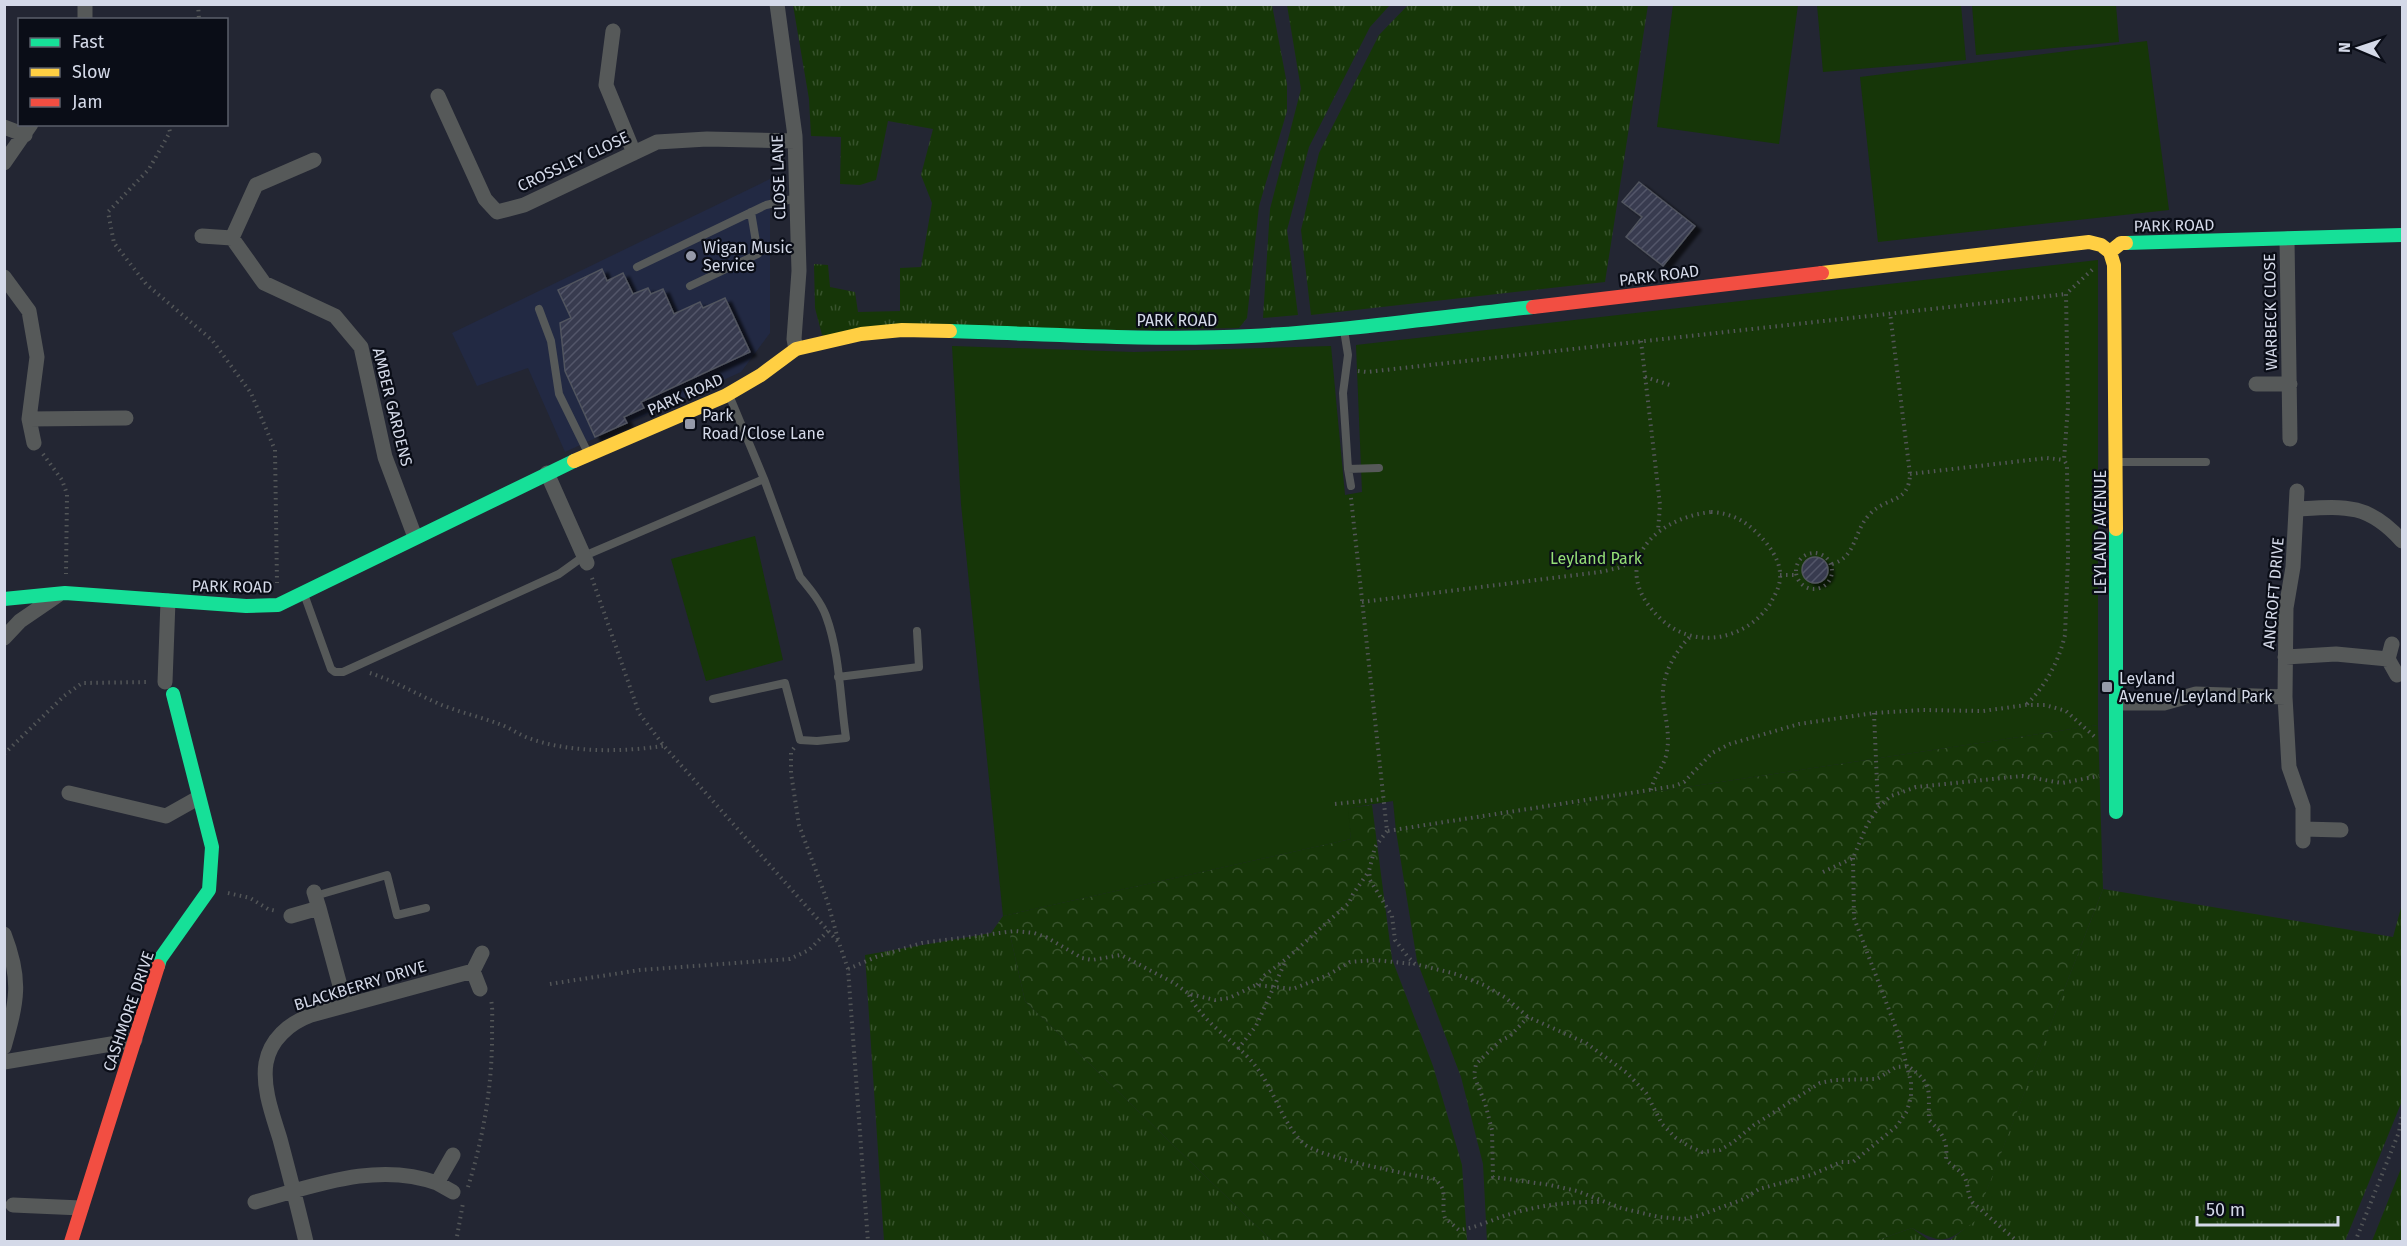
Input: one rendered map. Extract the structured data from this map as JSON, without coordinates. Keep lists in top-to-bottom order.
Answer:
{
  "streets": {
    "street": [
      "CROSSLEY CLOSE",
      "CLOSE LANE",
      "PARK ROAD",
      "WARBECK CLOSE",
      "AMBER GARDENS",
      "LEYLAND AVENUE",
      "ANCROFT DRIVE",
      "BLACKBERRY DRIVE",
      "CASHMORE DRIVE"
    ]
  },
  "crossings": [
    ["CROSSLEY CLOSE", "CLOSE LANE"],
    ["CLOSE LANE", "PARK ROAD"],
    ["PARK ROAD", "WARBECK CLOSE"],
    ["PARK ROAD", "AMBER GARDENS"],
    ["PARK ROAD", "LEYLAND AVENUE"]
  ],
  "parks": ["Leyland Park"],
  "places": {
    "other": ["Wigan Music Service"],
    "transit": ["Park Road/Close Lane", "Leyland Avenue/Leyland Park"]
  },
  "legend": ["Fast", "Slow", "Jam"],
  "scale_bar": "50 m",
  "north": "left"
}
